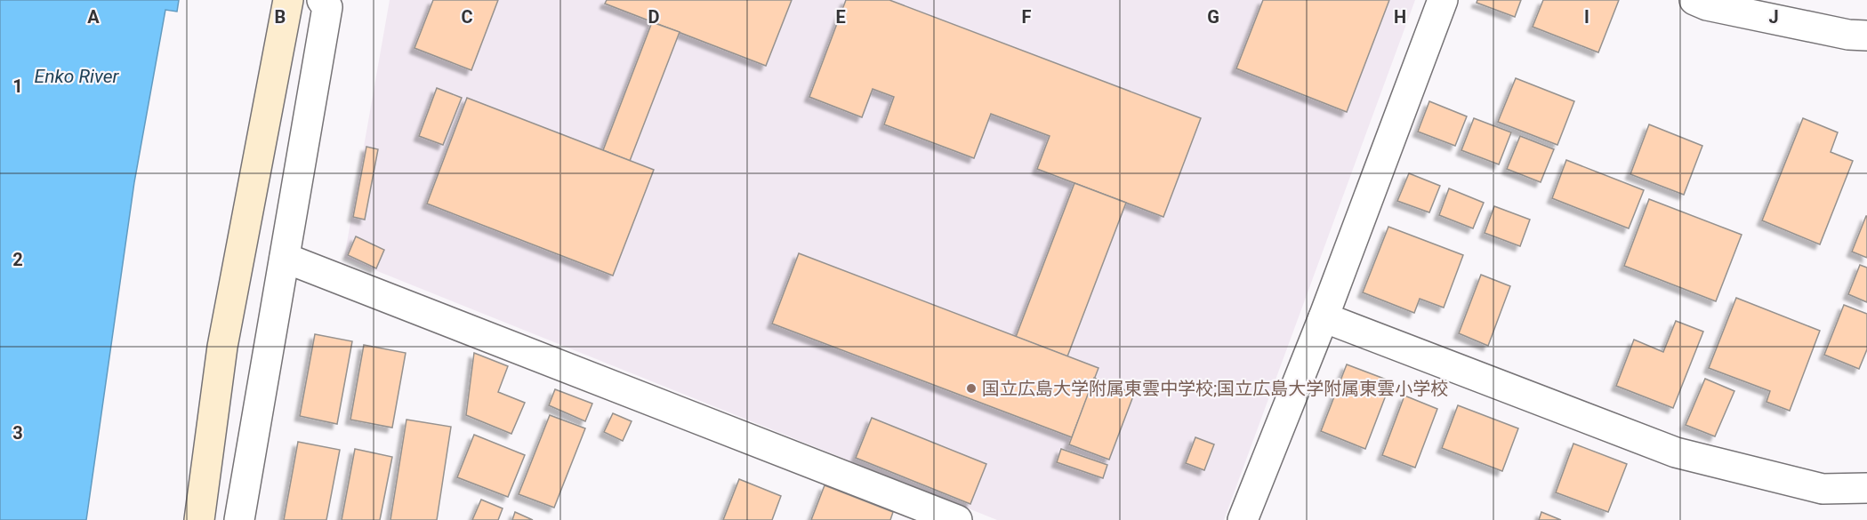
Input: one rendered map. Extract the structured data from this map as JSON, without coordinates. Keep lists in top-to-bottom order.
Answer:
{
  "water": ["Enko River"],
  "places": ["国立広島大学附属東雲中学校;国立広島大学附属東雲小学校"],
  "grid": {
    "columns": [
      "A",
      "B",
      "C",
      "D",
      "E",
      "F",
      "G",
      "H",
      "I",
      "J"
    ],
    "rows": ["1", "2", "3"]
  }
}
